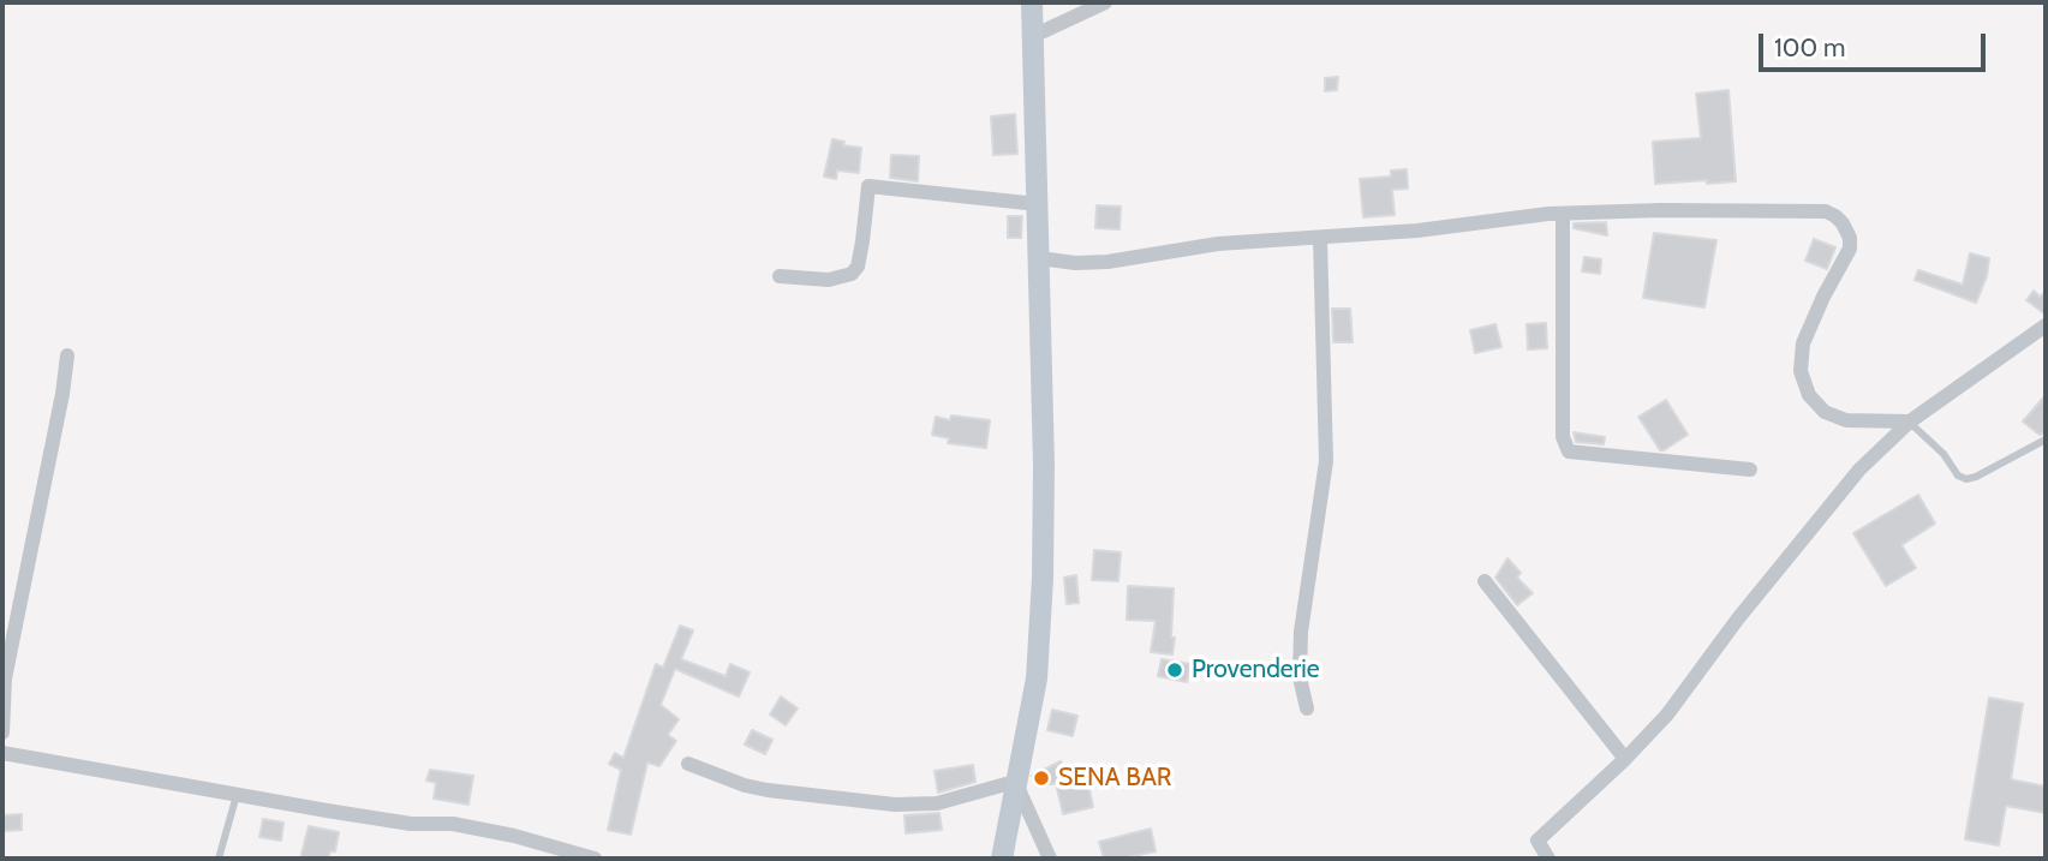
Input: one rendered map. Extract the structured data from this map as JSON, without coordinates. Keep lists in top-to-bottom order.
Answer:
{
  "places": ["Provenderie", "SENA BAR"],
  "scale_bar": "100 m"
}
